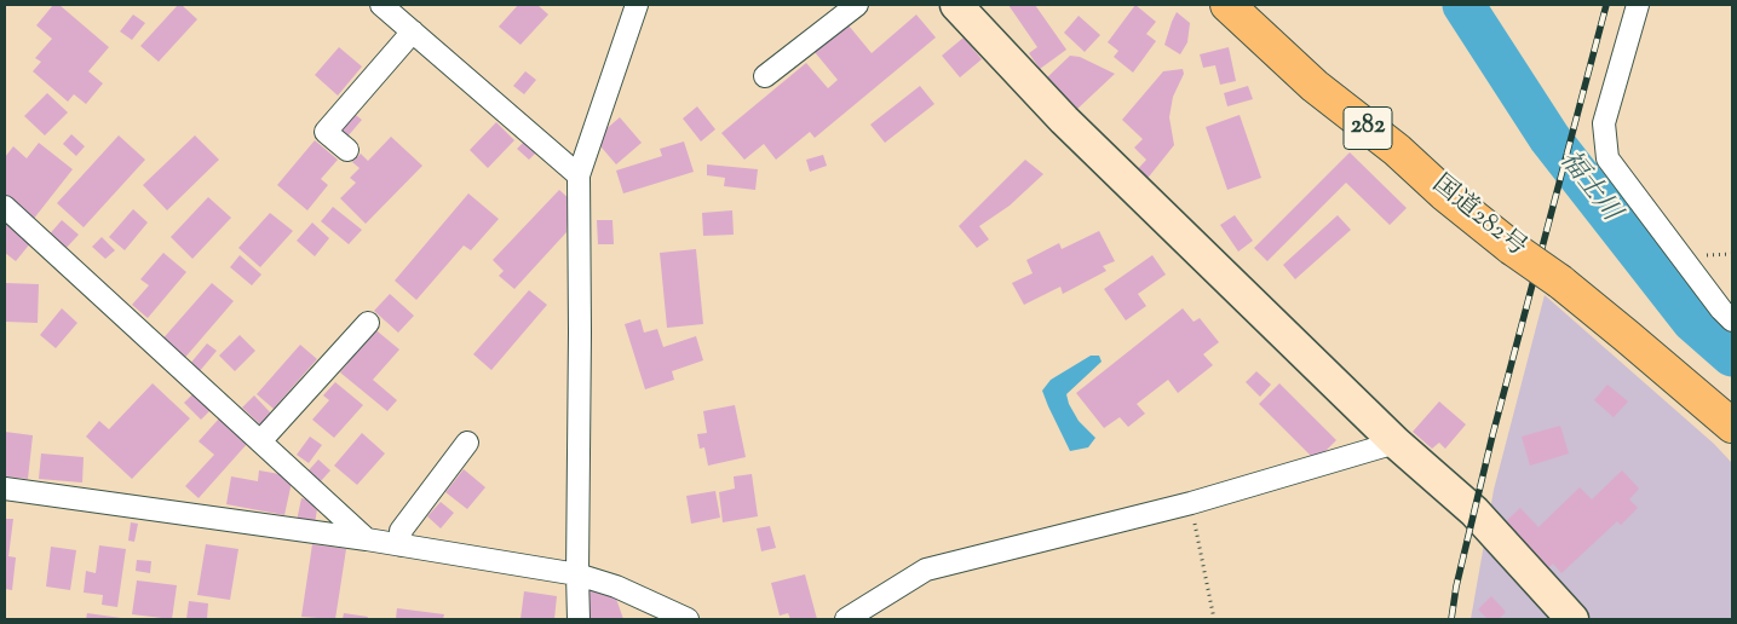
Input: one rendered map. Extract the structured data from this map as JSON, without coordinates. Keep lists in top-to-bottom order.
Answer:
{
  "streets": {
    "highway": ["282", "国道282号"]
  },
  "water": ["福士川"]
}
